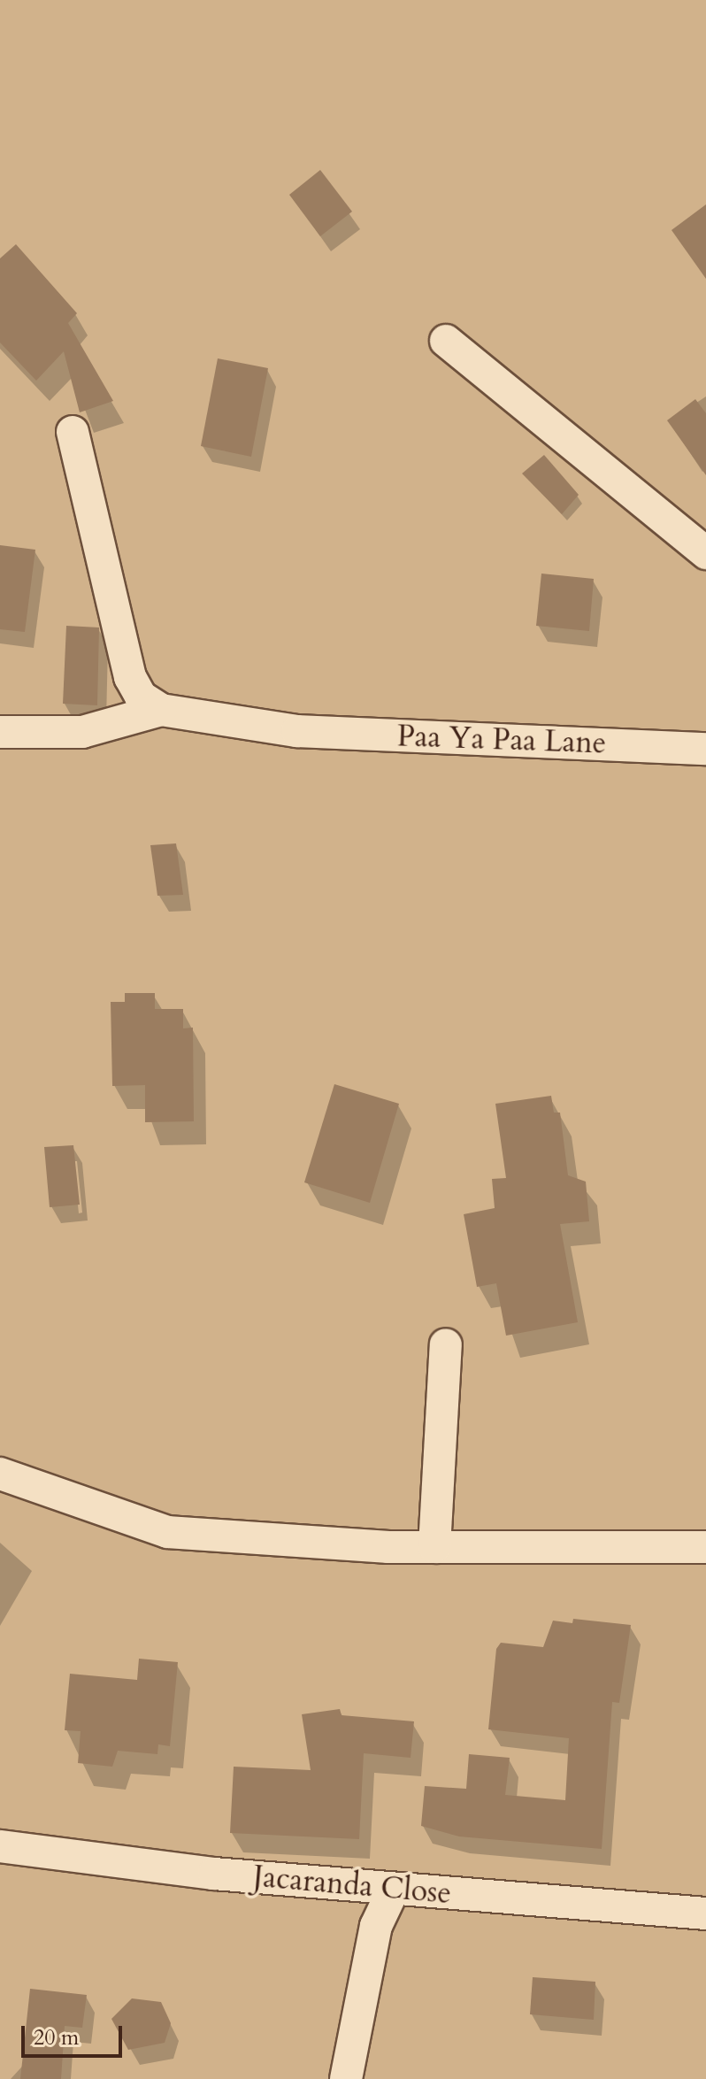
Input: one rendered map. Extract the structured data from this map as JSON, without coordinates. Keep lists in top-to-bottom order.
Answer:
{
  "streets": {
    "street": ["Paa Ya Paa Lane", "Jacaranda Close"]
  },
  "scale_bar": "20 m"
}
